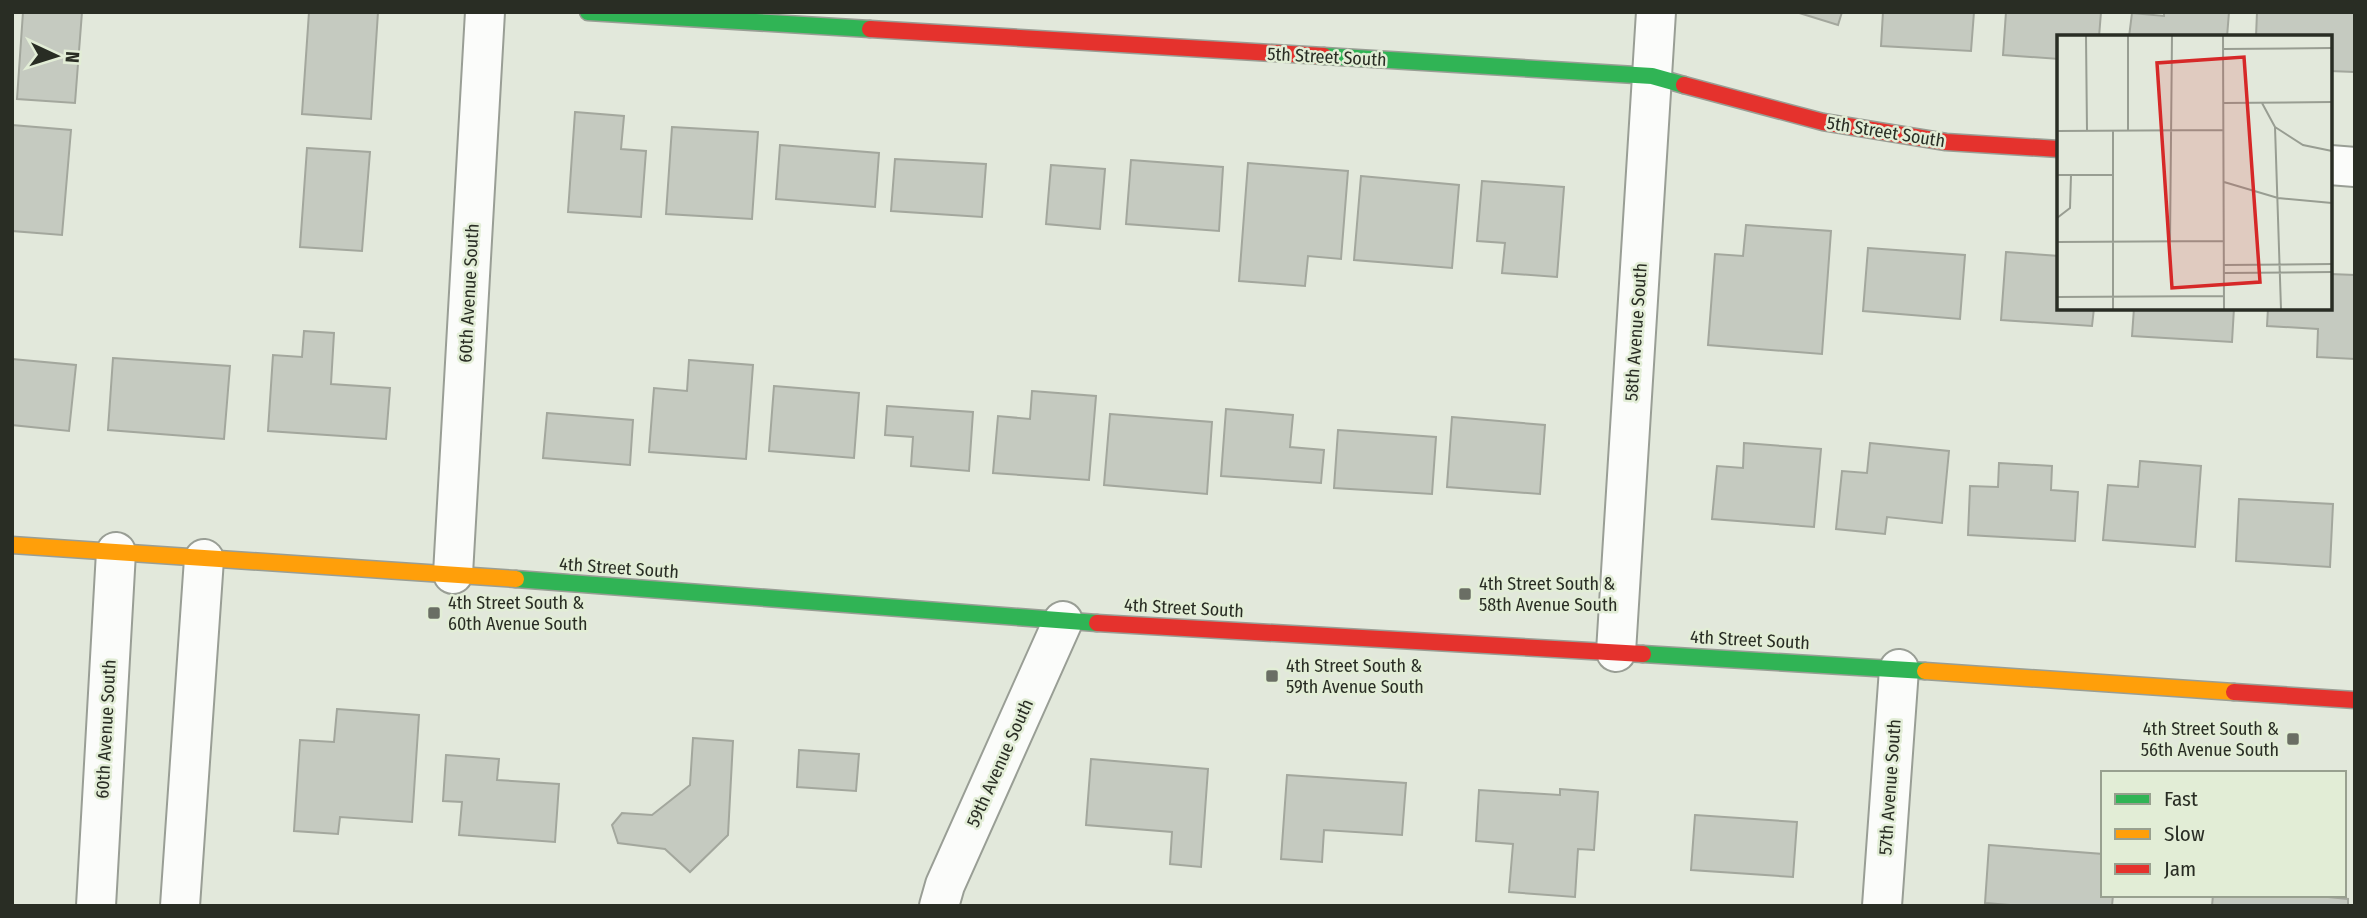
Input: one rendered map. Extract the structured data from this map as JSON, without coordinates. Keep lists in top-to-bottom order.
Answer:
{
  "streets": {
    "street": [
      "5th Street South",
      "60th Avenue South",
      "58th Avenue South",
      "4th Street South",
      "59th Avenue South",
      "57th Avenue South"
    ]
  },
  "crossings": [
    ["5th Street South", "58th Avenue South"],
    ["60th Avenue South", "4th Street South"],
    ["58th Avenue South", "4th Street South"],
    ["4th Street South", "59th Avenue South"],
    ["4th Street South", "57th Avenue South"]
  ],
  "places": {
    "transit": [
      "4th Street South & 58th Avenue South",
      "4th Street South & 60th Avenue South",
      "4th Street South & 59th Avenue South",
      "4th Street South & 56th Avenue South"
    ]
  },
  "legend": ["Fast", "Slow", "Jam"],
  "north": "right"
}
